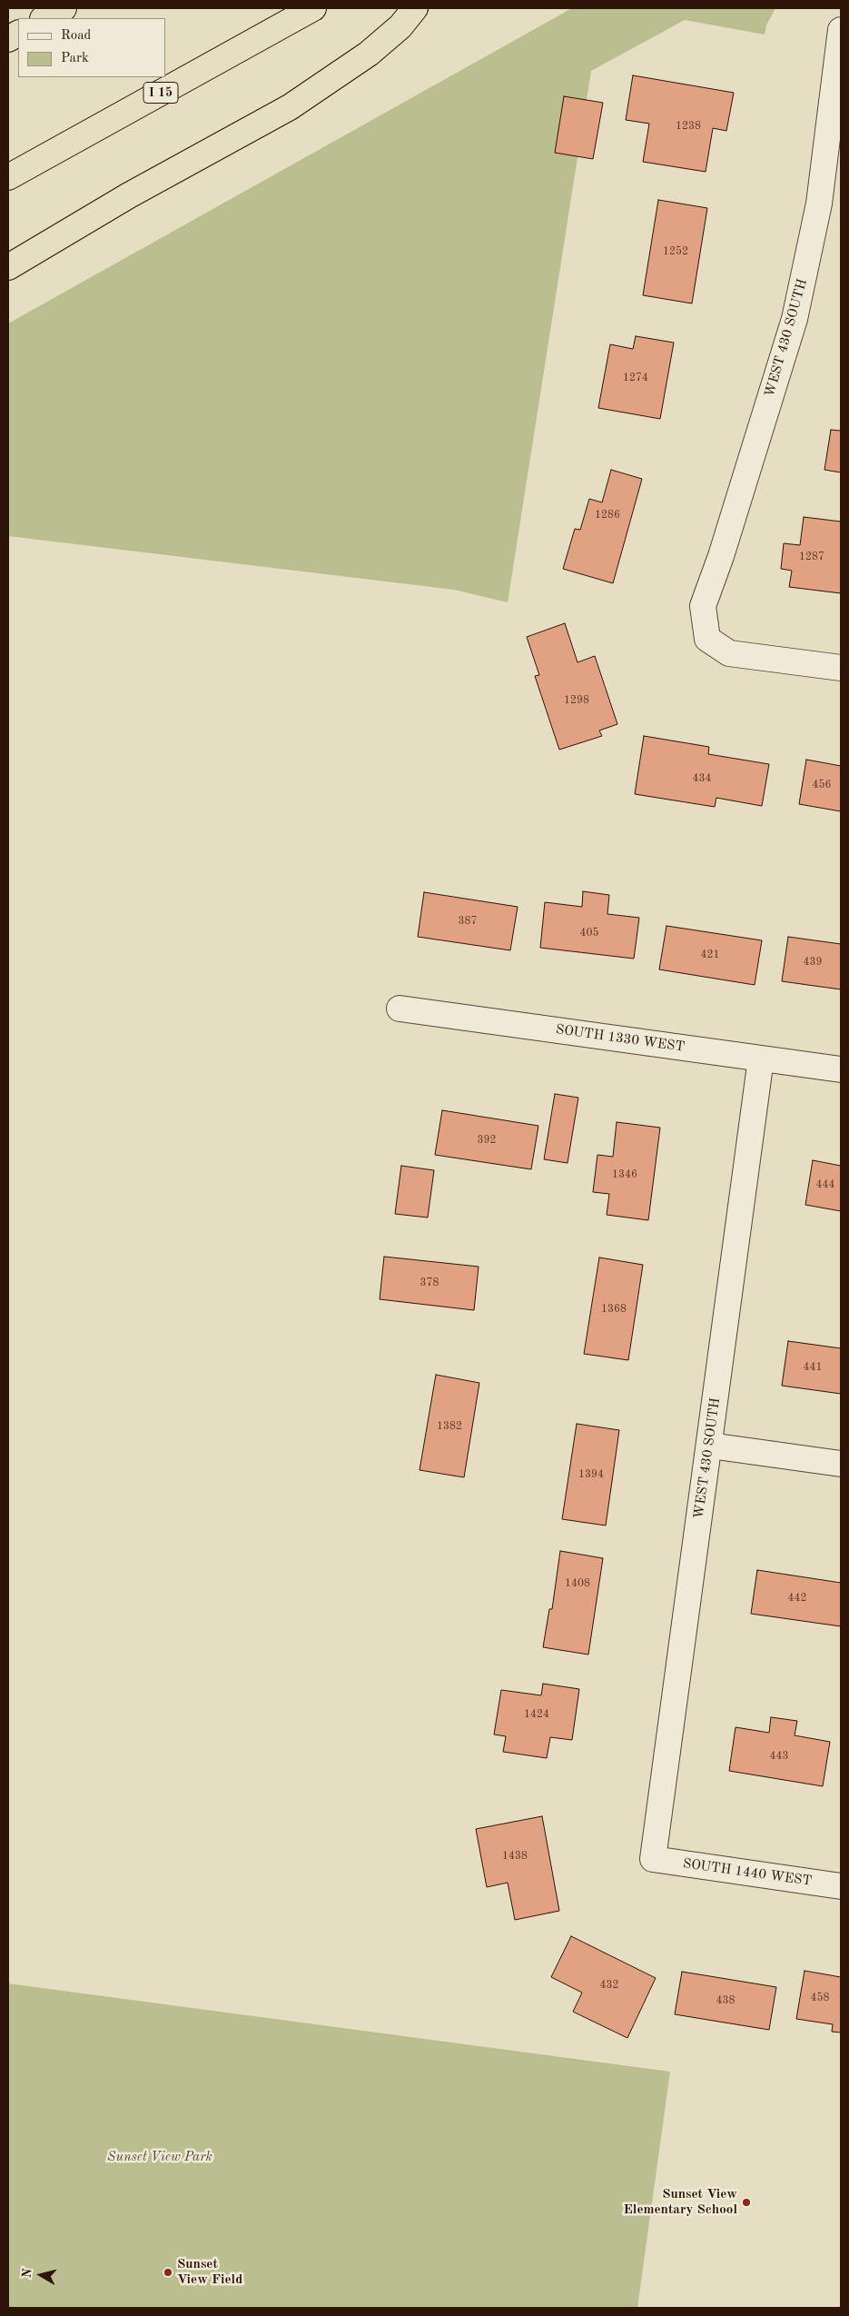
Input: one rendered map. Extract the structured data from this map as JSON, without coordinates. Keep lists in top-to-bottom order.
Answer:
{
  "streets": {
    "highway": ["I 15"],
    "street": ["WEST 430 SOUTH", "SOUTH 1330 WEST", "SOUTH 1440 WEST"]
  },
  "crossings": [
    ["WEST 430 SOUTH", "SOUTH 1330 WEST"],
    ["WEST 430 SOUTH", "SOUTH 1440 WEST"]
  ],
  "parks": ["Sunset View Park"],
  "places": ["Sunset View Elementary School", "Sunset View Field"],
  "house_numbers": [
    "1238",
    "1252",
    "1274",
    "1286",
    "1287",
    "1298",
    "434",
    "456",
    "387",
    "405",
    "421",
    "439",
    "392",
    "1346",
    "444",
    "378",
    "1368",
    "441",
    "1382",
    "1394",
    "1408",
    "442",
    "1424",
    "443",
    "1438",
    "432",
    "458",
    "438"
  ],
  "legend": ["Road", "Park"],
  "north": "left"
}
